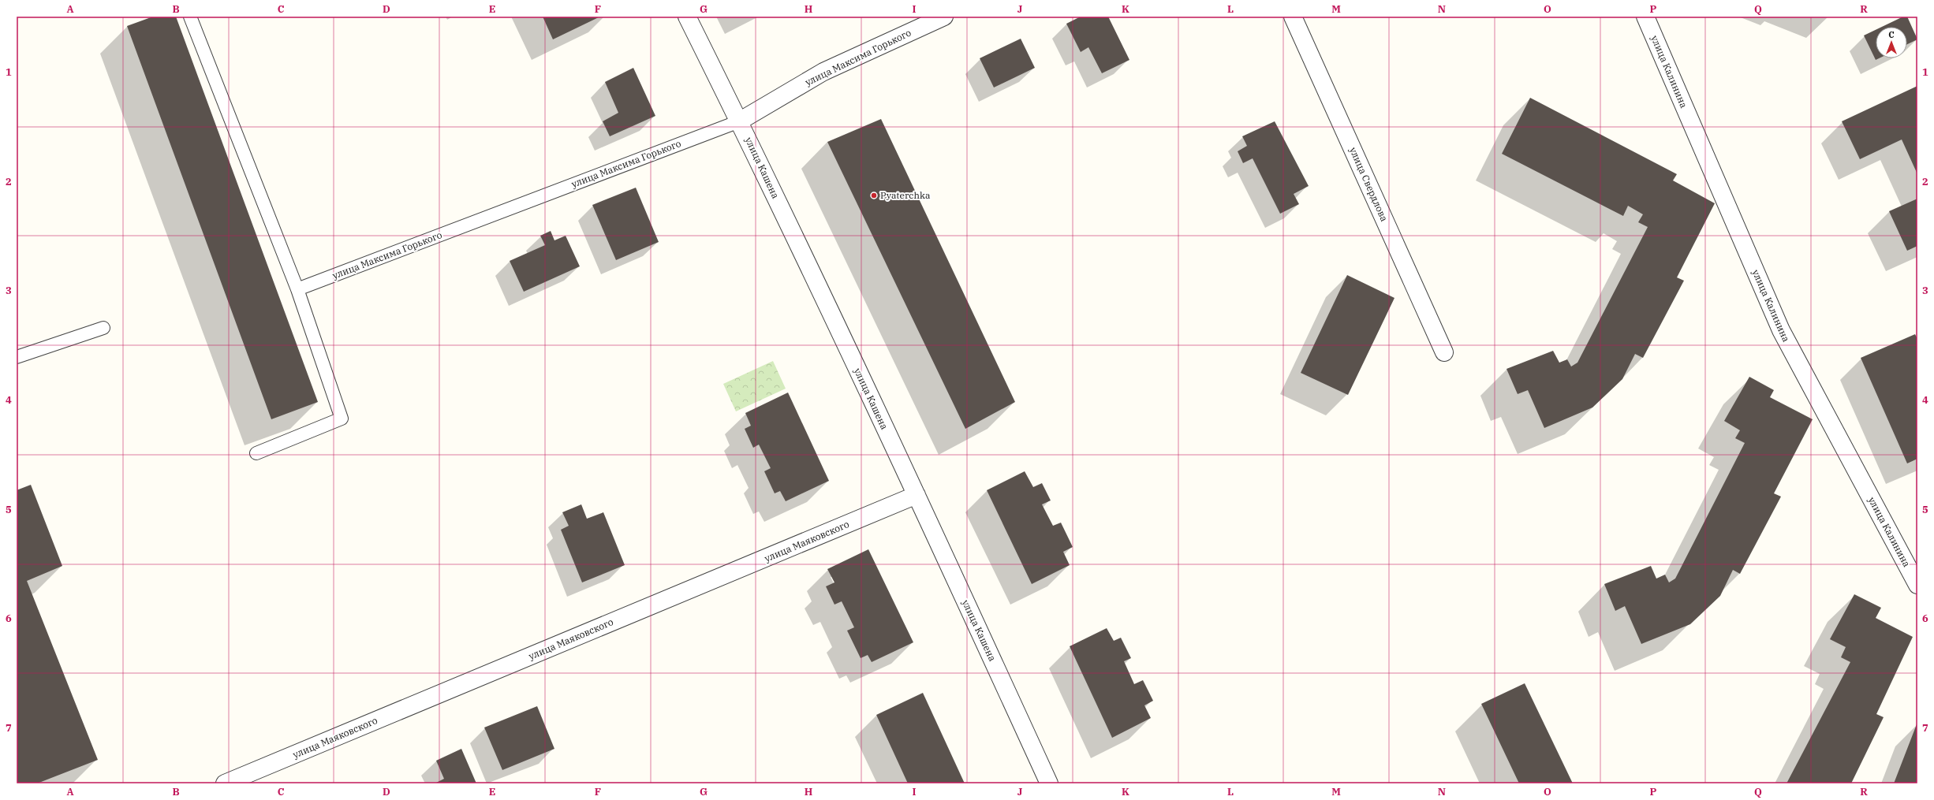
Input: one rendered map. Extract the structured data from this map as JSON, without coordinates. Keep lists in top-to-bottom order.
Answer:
{
  "streets": {
    "street": [
      "улица Максима Горького",
      "улица Калинина",
      "улица Кашена",
      "улица Свердлова",
      "улица Маяковского"
    ]
  },
  "crossings": [
    ["улица Максима Горького", "улица Кашена"],
    ["улица Кашена", "улица Маяковского"]
  ],
  "places": ["Pyaterchka"],
  "north": "top",
  "grid": {
    "columns": [
      "A",
      "B",
      "C",
      "D",
      "E",
      "F",
      "G",
      "H",
      "I",
      "J",
      "K",
      "L",
      "M",
      "N",
      "O",
      "P",
      "Q",
      "R"
    ],
    "rows": [
      "1",
      "2",
      "3",
      "4",
      "5",
      "6",
      "7"
    ]
  }
}
